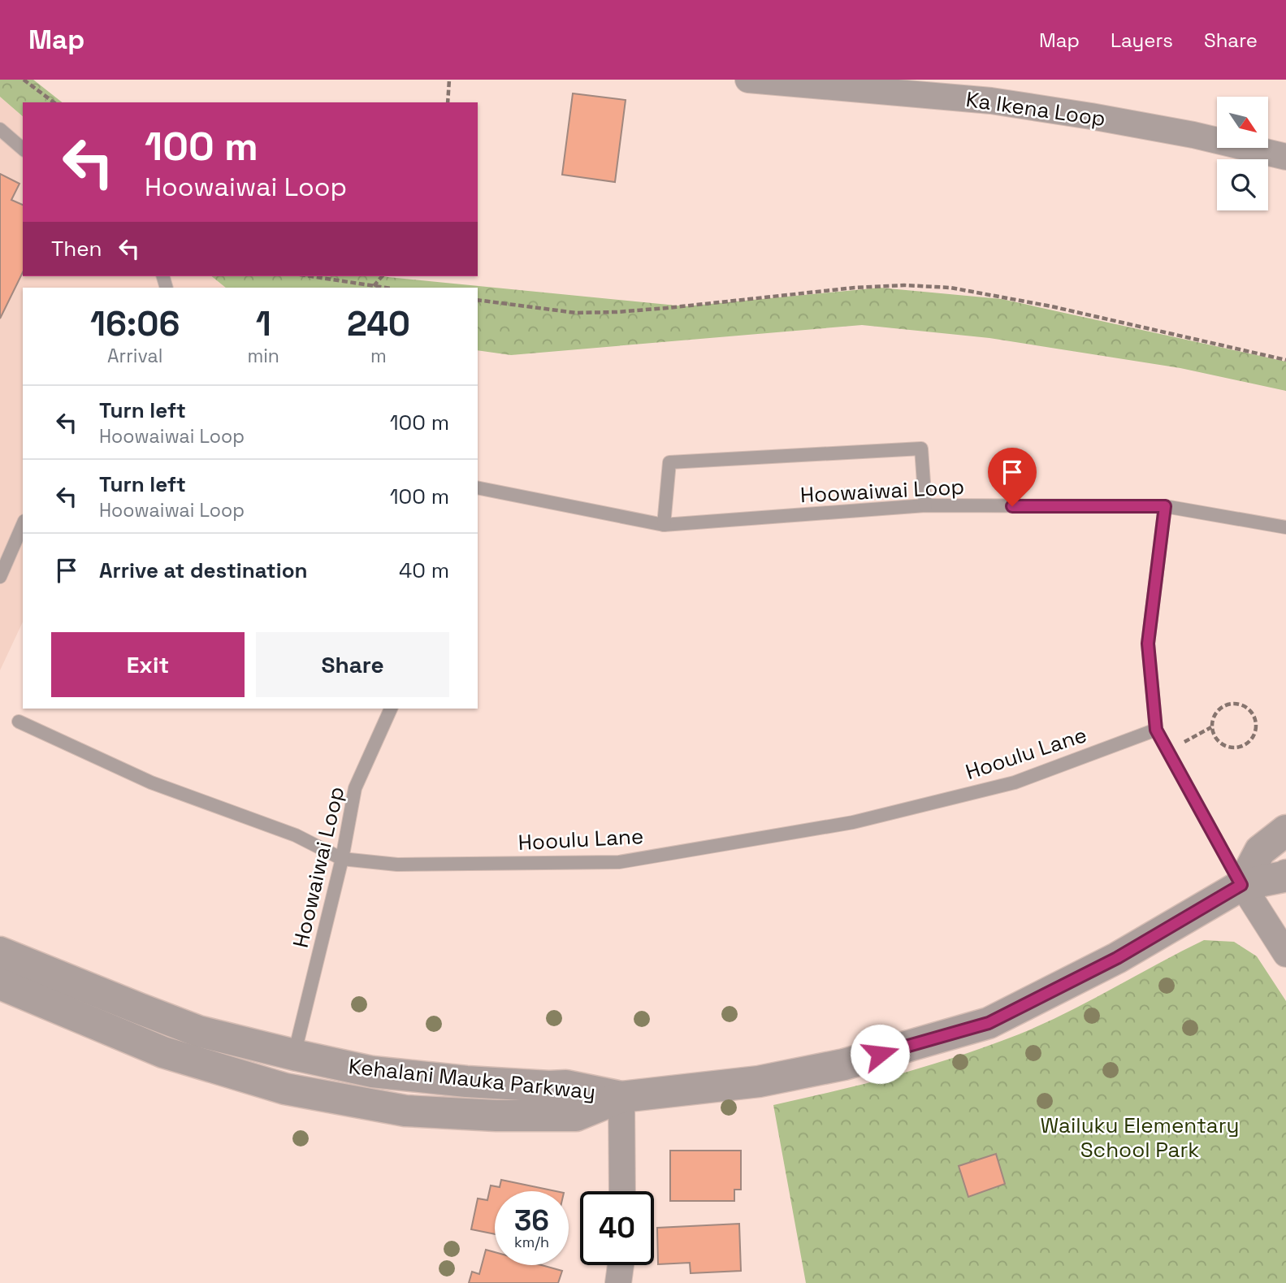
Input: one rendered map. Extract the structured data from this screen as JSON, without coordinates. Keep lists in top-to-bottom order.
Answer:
{
  "streets": {
    "street": ["Ka Ikena Loop", "Kehalani Mauka Parkway"],
    "lane": ["Hoowaiwai Loop", "Hooulu Lane"]
  },
  "crossings": [
    ["Hoowaiwai Loop", "Hooulu Lane"]
  ],
  "parks": ["Wailuku Elementary School Park"],
  "north": "bottom right",
  "page": {
    "header": "Map",
    "nav": ["Map", "Layers", "Share"],
    "turn": ["100 m", "Hoowaiwai Loop"],
    "then": "Then",
    "eta": [
      "16:06",
      "Arrival",
      "1",
      "min",
      "240",
      "m"
    ],
    "list": [
      {
        "name": "Turn left",
        "note": "Hoowaiwai Loop",
        "value": "100 m"
      },
      {
        "name": "Turn left",
        "note": "Hoowaiwai Loop",
        "value": "100 m"
      },
      {
        "name": "Arrive at destination",
        "value": "40 m"
      }
    ],
    "buttons": ["Exit", "Share"],
    "speed": "36 km/h",
    "limit": "40"
  }
}
